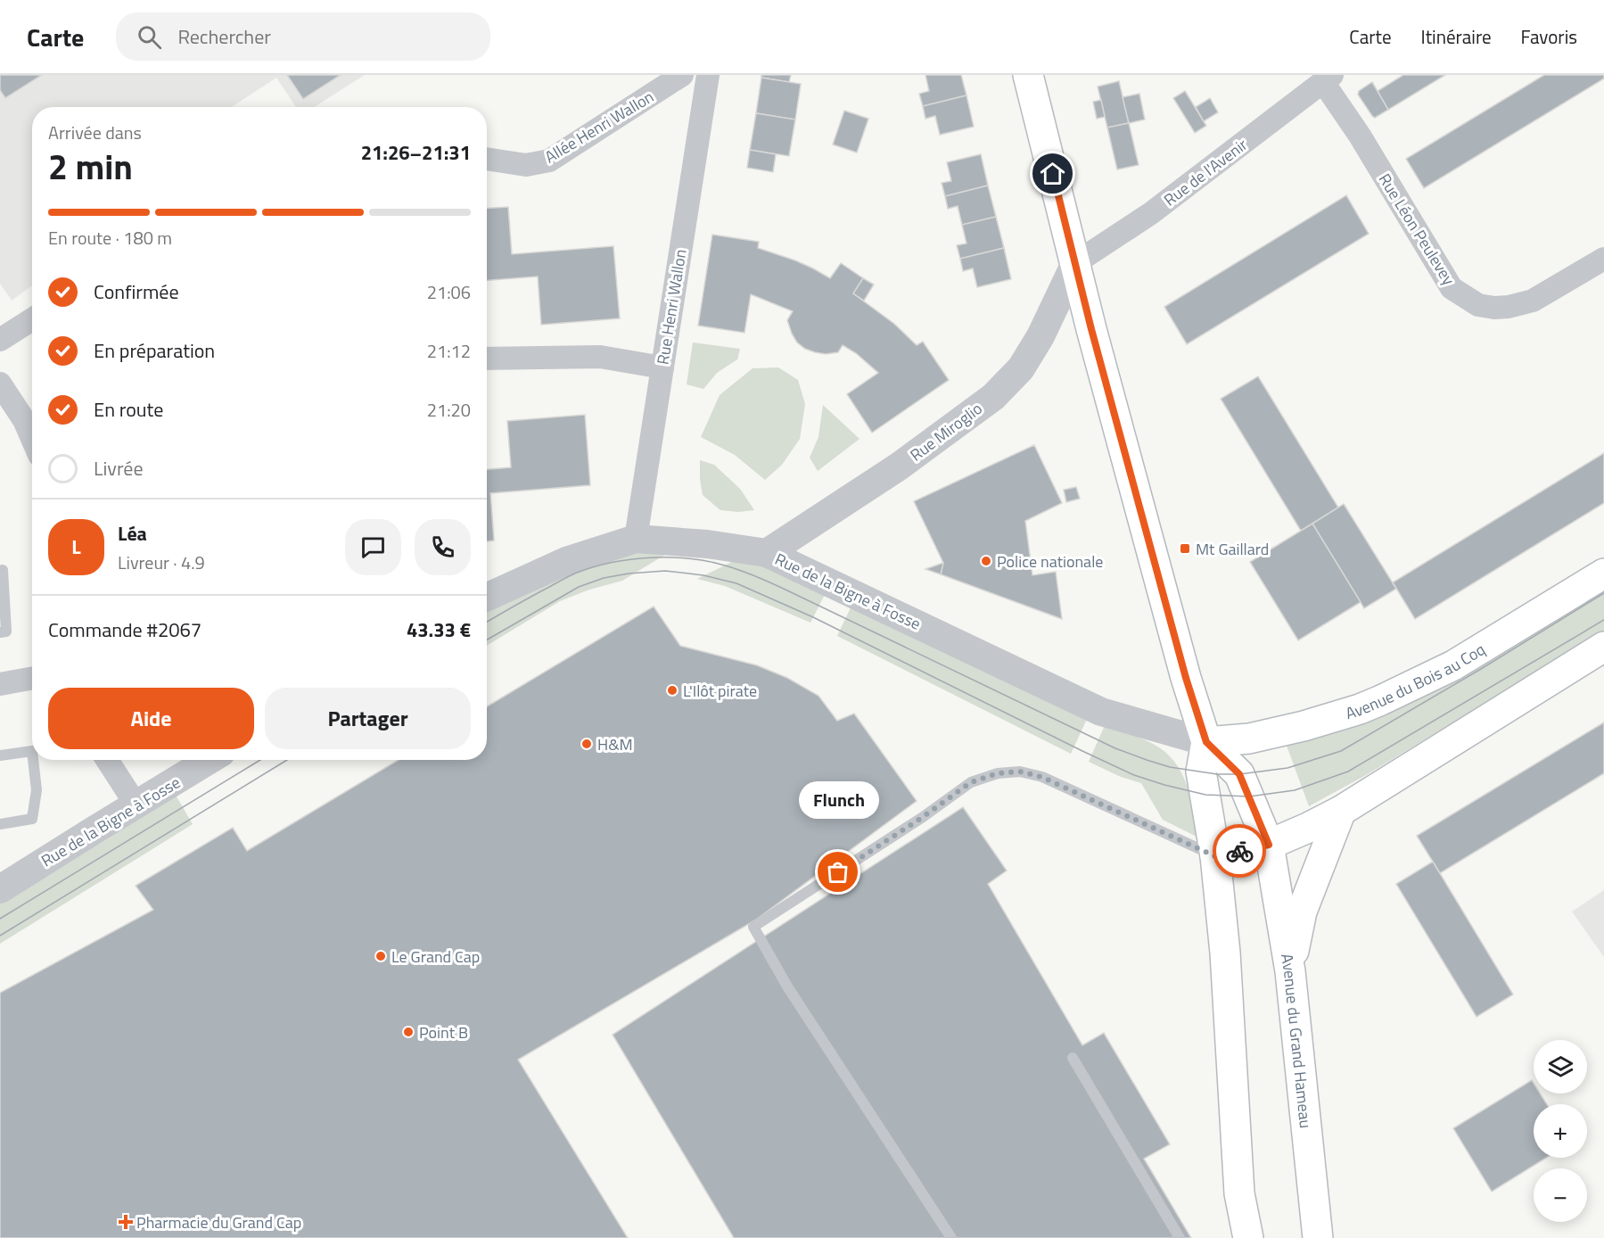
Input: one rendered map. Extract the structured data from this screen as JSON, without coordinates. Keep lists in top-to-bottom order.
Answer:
{
  "streets": {
    "main road": ["Avenue du Bois au Coq", "Avenue du Grand Hameau"],
    "street": [
      "Allée Henri Wallon",
      "Rue de l'Avenir",
      "Rue Léon Peulevey",
      "Rue Henri Wallon",
      "Rue Miroglio",
      "Rue de la Bigne à Fosse"
    ]
  },
  "crossings": [
    ["Rue de l'Avenir", "Rue Léon Peulevey"],
    ["Rue de l'Avenir", "Rue Miroglio"],
    ["Rue Henri Wallon", "Rue de la Bigne à Fosse"],
    ["Rue Miroglio", "Rue de la Bigne à Fosse"],
    ["Rue de la Bigne à Fosse", "Avenue du Bois au Coq"],
    ["Rue de la Bigne à Fosse", "Avenue du Grand Hameau"],
    ["Avenue du Bois au Coq", "Avenue du Grand Hameau"]
  ],
  "places": {
    "transit": ["Mt Gaillard"],
    "other": [
      "Police nationale",
      "L'Ilôt pirate",
      "H&M",
      "Flunch",
      "Le Grand Cap",
      "Point B"
    ],
    "health": ["Pharmacie du Grand Cap"]
  },
  "page": {
    "header": "Carte",
    "search": "Rechercher",
    "nav": ["Carte", "Itinéraire", "Favoris"],
    "heading": ["2 min", "Arrivée dans", "21:26–21:31"],
    "panel": [
      "Léa",
      "Livreur · 4.9",
      "Commande #2067",
      "43.33 €"
    ],
    "bar": "En route · 180 m",
    "list": [
      ["Confirmée", "21:06"],
      ["En préparation", "21:12"],
      ["En route", "21:20"],
      "Livrée"
    ],
    "round": "L",
    "buttons": ["Aide", "Partager"],
    "bubble": "Flunch",
    "map_buttons": ["+", "−"]
  }
}
